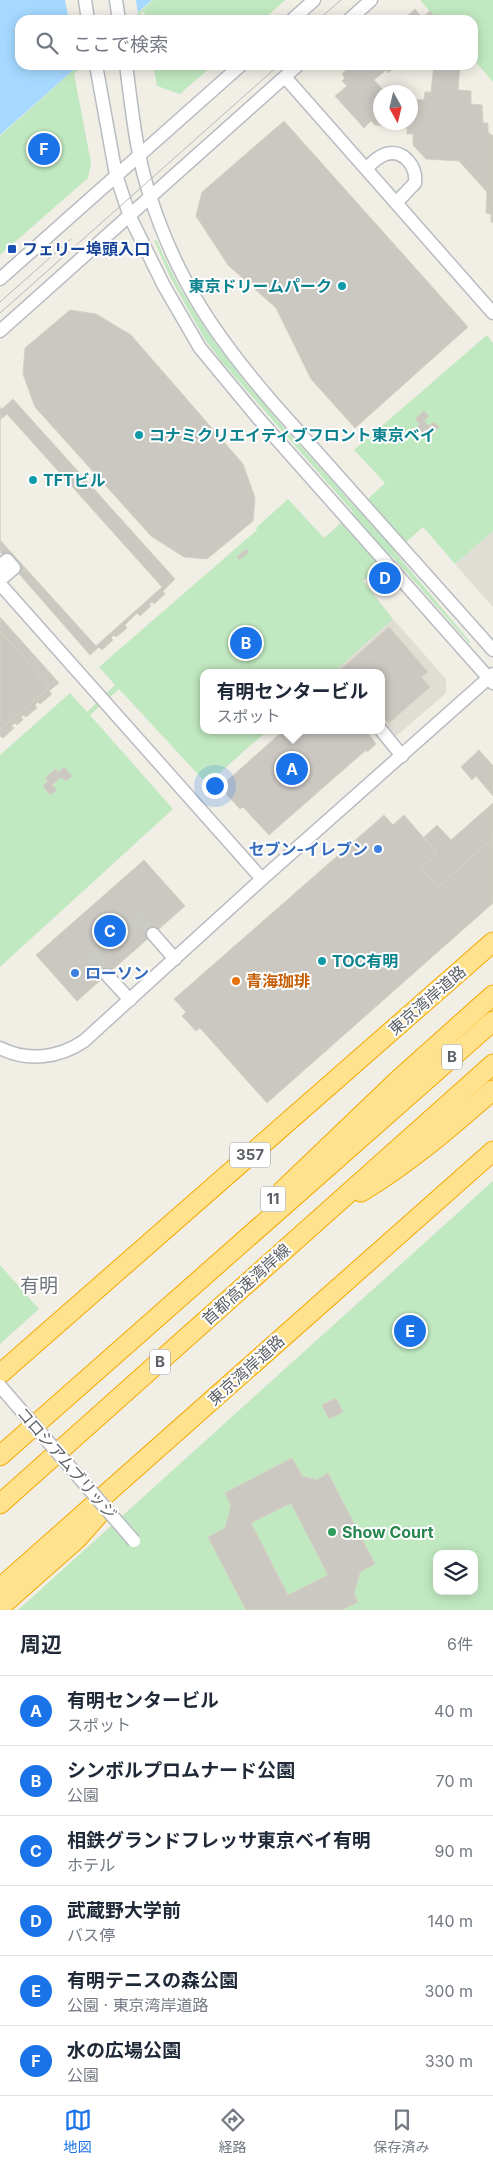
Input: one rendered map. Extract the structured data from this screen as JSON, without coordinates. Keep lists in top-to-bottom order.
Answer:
{
  "streets": {
    "highway": [
      "東京湾岸道路",
      "B",
      "357",
      "11",
      "首都高速湾岸線"
    ],
    "street": ["コロシアムブリッジ"]
  },
  "crossings": [
    ["B", "11"]
  ],
  "districts": ["有明"],
  "places": {
    "transit": ["フェリー埠頭入口"],
    "other": [
      "東京ドリームパーク",
      "コナミクリエイティブフロント東京ベイ",
      "TFTビル",
      "セブン-イレブン",
      "TOC有明",
      "ローソン",
      "青海珈琲",
      "Show Court"
    ]
  },
  "north": "bottom",
  "page": {
    "search": "ここで検索",
    "pins": [
      "F",
      "D",
      "B",
      "A",
      "C",
      "E"
    ],
    "popup": ["有明センタービル", "スポット"],
    "heading": ["周辺", "6件"],
    "list": [
      {
        "mark": "A",
        "name": "有明センタービル",
        "note": "スポット",
        "value": "40 m"
      },
      {
        "mark": "B",
        "name": "シンボルプロムナード公園",
        "note": "公園",
        "value": "70 m"
      },
      {
        "mark": "C",
        "name": "相鉄グランドフレッサ東京ベイ有明",
        "note": "ホテル",
        "value": "90 m"
      },
      {
        "mark": "D",
        "name": "武蔵野大学前",
        "note": "バス停",
        "value": "140 m"
      },
      {
        "mark": "E",
        "name": "有明テニスの森公園",
        "note": "公園 · 東京湾岸道路",
        "value": "300 m"
      },
      {
        "mark": "F",
        "name": "水の広場公園",
        "note": "公園",
        "value": "330 m"
      }
    ],
    "nav": ["地図", "経路", "保存済み"]
  }
}
